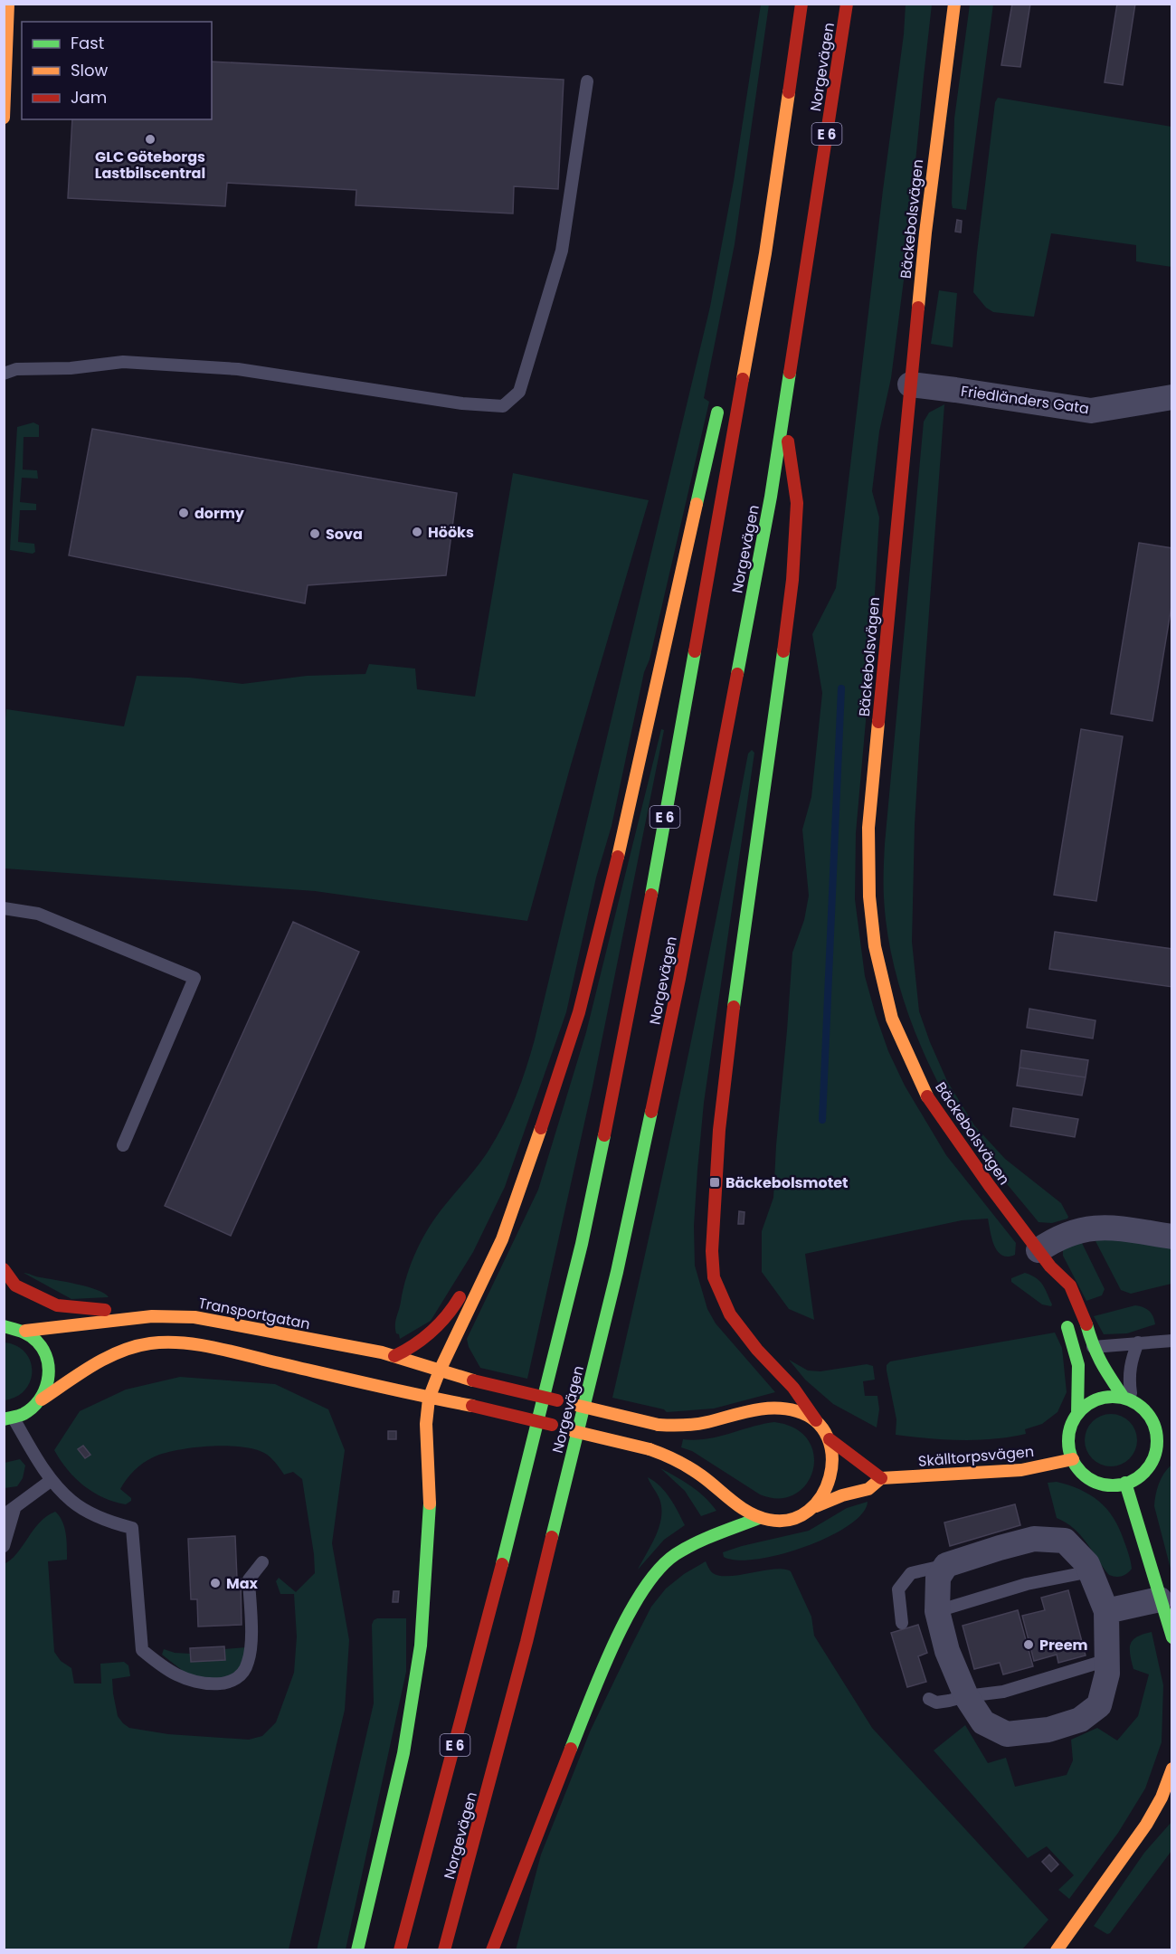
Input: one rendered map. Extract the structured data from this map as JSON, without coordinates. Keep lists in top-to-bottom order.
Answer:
{
  "streets": {
    "main road": [
      "Norgevägen",
      "E 6",
      "Bäckebolsvägen",
      "Transportgatan",
      "Skälltorpsvägen"
    ],
    "street": ["Friedländers Gata"]
  },
  "crossings": [
    ["Bäckebolsvägen", "Friedländers Gata"],
    ["Bäckebolsvägen", "Skälltorpsvägen"]
  ],
  "places": {
    "other": [
      "GLC Göteborgs Lastbilscentral",
      "dormy",
      "Hööks",
      "Sova",
      "Max",
      "Preem"
    ],
    "transit": ["Bäckebolsmotet"]
  },
  "legend": ["Fast", "Slow", "Jam"]
}
